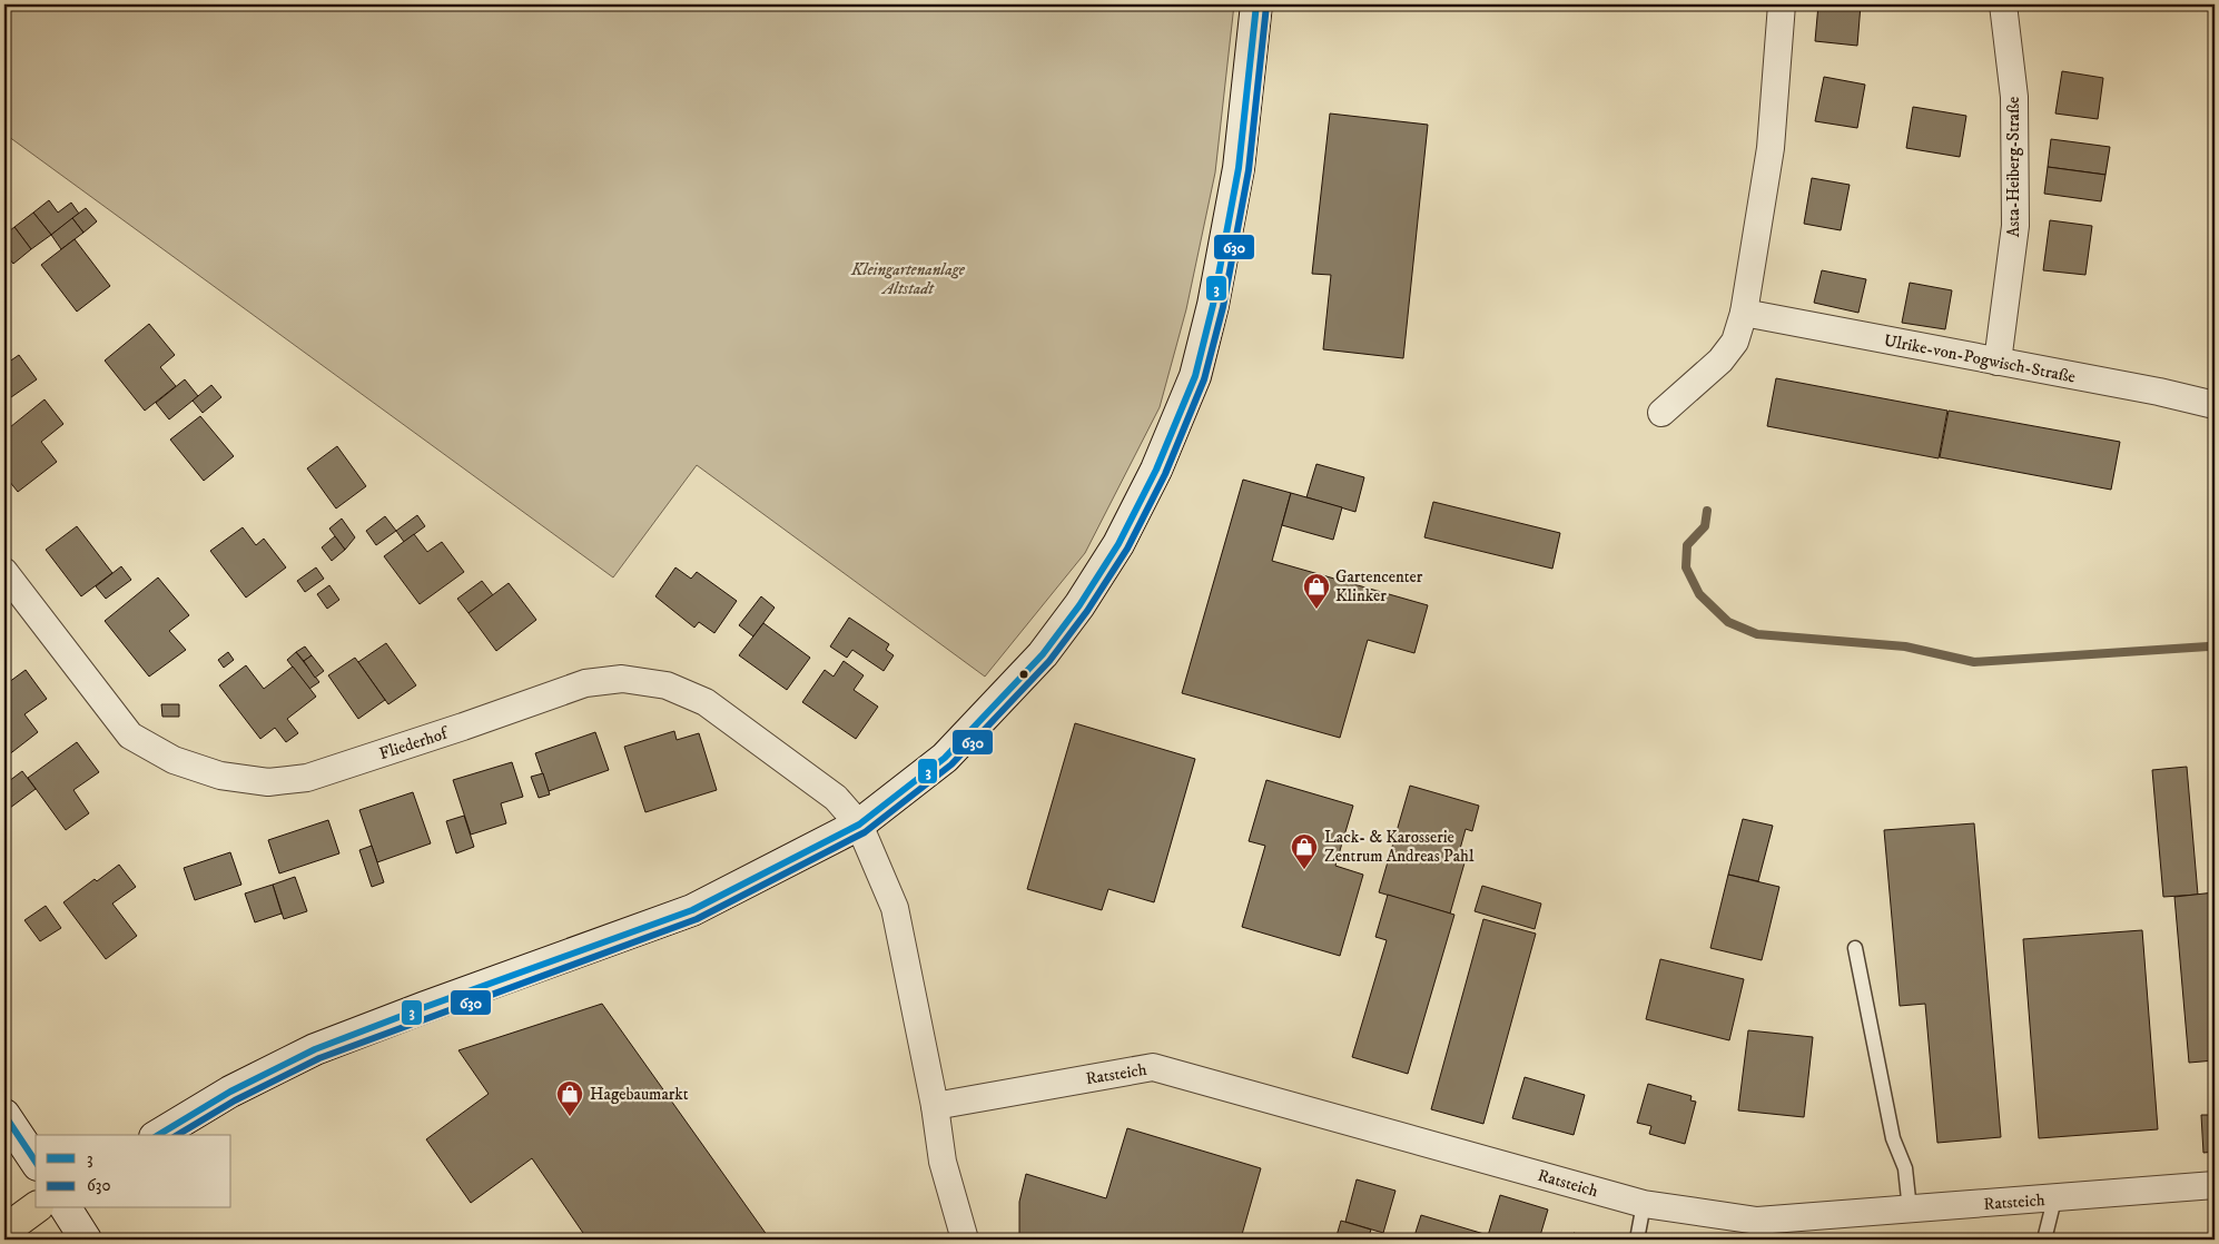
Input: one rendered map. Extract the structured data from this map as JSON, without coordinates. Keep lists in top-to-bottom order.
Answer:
{
  "streets": {
    "street": [
      "Asta-Heiberg-Straße",
      "Ulrike-von-Pogwisch-Straße",
      "Fliederhof",
      "Ratsteich"
    ]
  },
  "crossings": [
    ["Asta-Heiberg-Straße", "Ulrike-von-Pogwisch-Straße"]
  ],
  "parks": ["Kleingartenanlage Altstadt"],
  "places": {
    "shop": ["Gartencenter Klinker", "Lack- & Karosserie Zentrum Andreas Pahl", "Hagebaumarkt"]
  },
  "lines": ["transit line 3", "transit line 630"],
  "legend": ["3", "630"]
}
